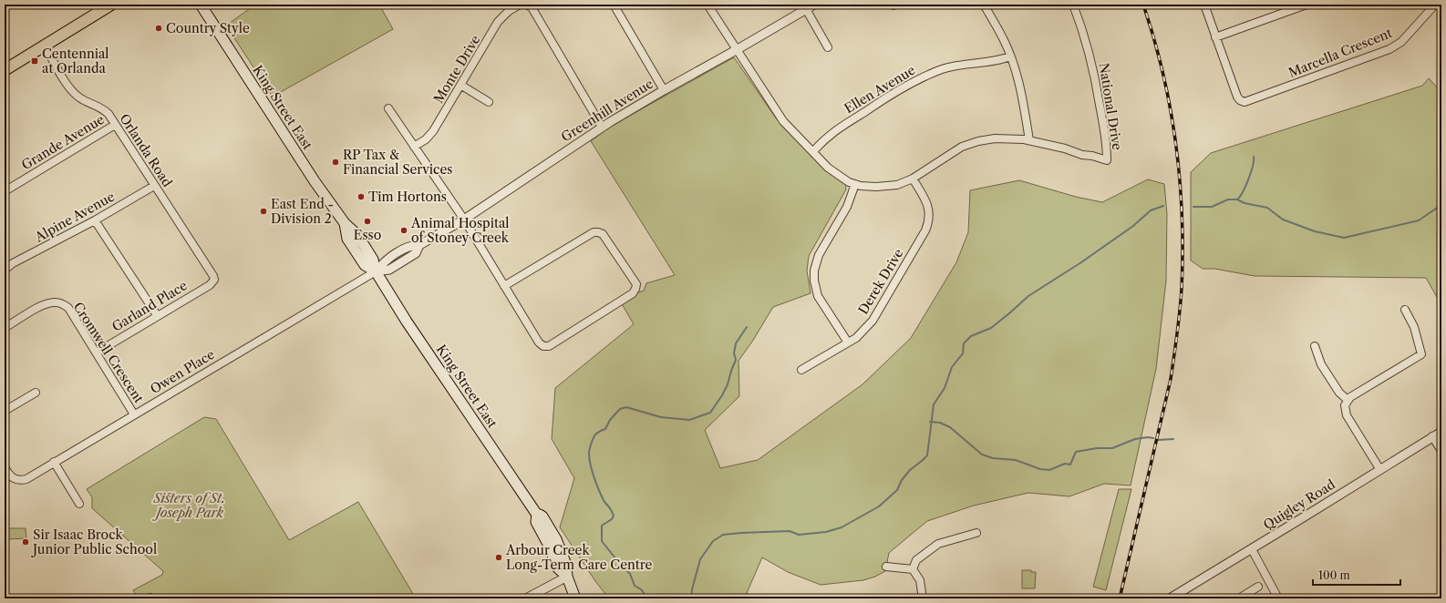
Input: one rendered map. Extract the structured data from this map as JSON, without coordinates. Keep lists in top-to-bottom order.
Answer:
{
  "streets": {
    "main road": ["King Street East"],
    "street": [
      "Marcella Crescent",
      "Monte Drive",
      "Ellen Avenue",
      "National Drive",
      "Greenhill Avenue",
      "Grande Avenue",
      "Orlanda Road",
      "Alpine Avenue",
      "Derek Drive",
      "Garland Place",
      "Cromwell Crescent",
      "Owen Place",
      "Quigley Road"
    ]
  },
  "crossings": [
    ["Ellen Avenue", "National Drive"],
    ["National Drive", "Greenhill Avenue"],
    ["National Drive", "Derek Drive"],
    ["King Street East", "Greenhill Avenue"],
    ["King Street East", "Owen Place"],
    ["Greenhill Avenue", "Owen Place"],
    ["Grande Avenue", "Orlanda Road"],
    ["Orlanda Road", "Alpine Avenue"],
    ["Orlanda Road", "Garland Place"],
    ["Garland Place", "Cromwell Crescent"],
    ["Cromwell Crescent", "Owen Place"]
  ],
  "parks": ["Sisters of St. Joseph Park"],
  "places": {
    "other": [
      "Country Style",
      "RP Tax & Financial Services",
      "Tim Hortons",
      "East End - Division 2",
      "Esso",
      "Animal Hospital of Stoney Creek",
      "Sir Isaac Brock Junior Public School",
      "Arbour Creek Long-Term Care Centre"
    ],
    "transit": ["Centennial at Orlanda"]
  },
  "scale_bar": "100 m"
}
